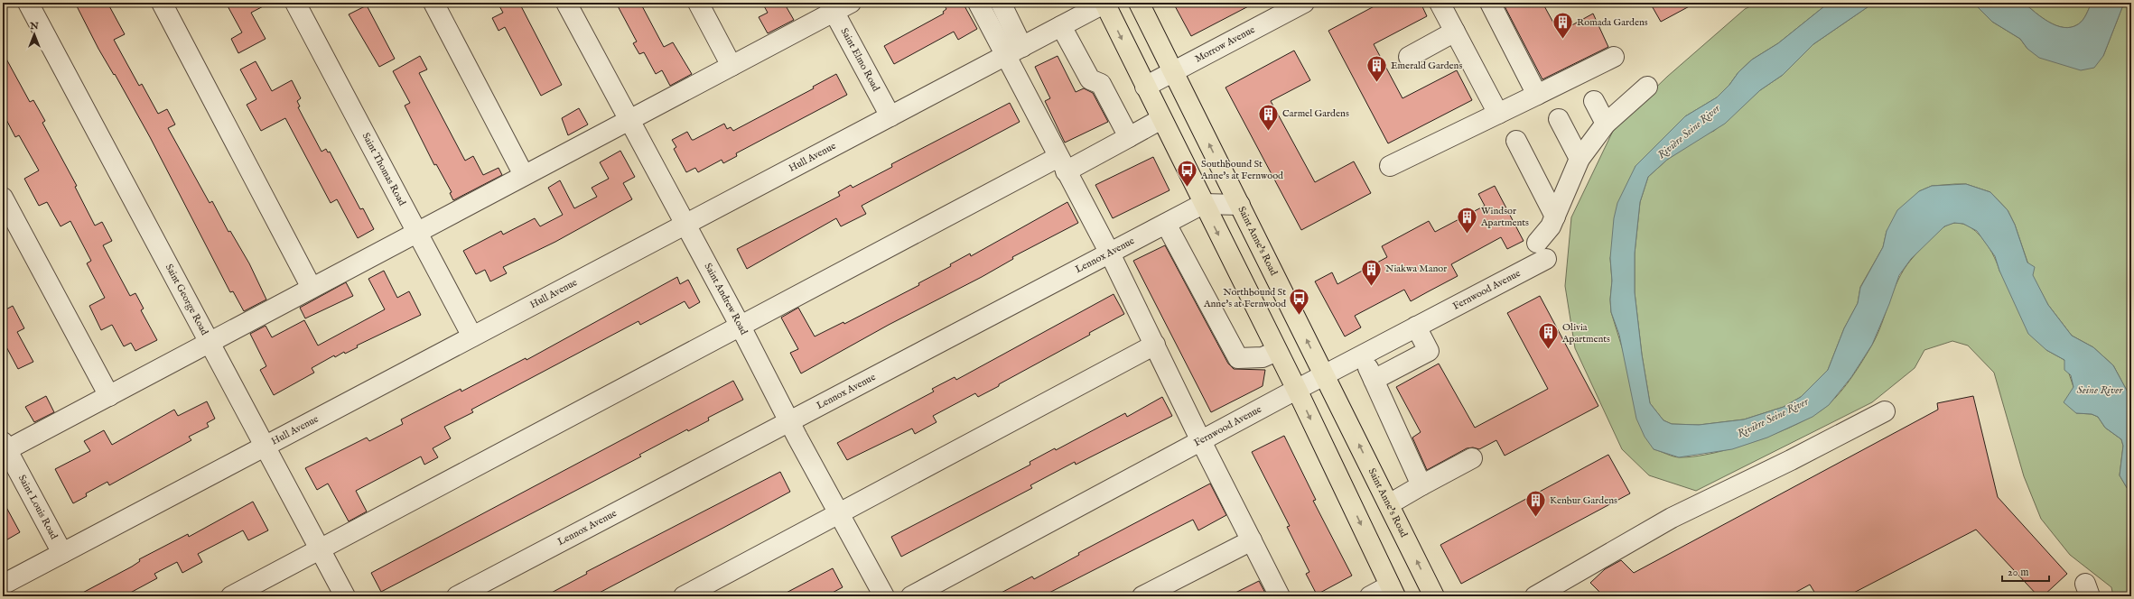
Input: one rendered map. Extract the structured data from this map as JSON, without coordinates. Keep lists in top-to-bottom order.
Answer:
{
  "streets": {
    "main road": ["Saint Anne's Road"],
    "street": [
      "Morrow Avenue",
      "Saint Elmo Road",
      "Hull Avenue",
      "Saint Thomas Road",
      "Lennox Avenue",
      "Fernwood Avenue",
      "Saint George Road",
      "Saint Andrew Road",
      "Saint Louis Road"
    ]
  },
  "crossings": [
    ["Morrow Avenue", "Saint Anne's Road"],
    ["Saint Elmo Road", "Hull Avenue"],
    ["Hull Avenue", "Saint Thomas Road"],
    ["Hull Avenue", "Saint George Road"],
    ["Hull Avenue", "Saint Andrew Road"],
    ["Hull Avenue", "Saint Louis Road"],
    ["Saint Anne's Road", "Lennox Avenue"],
    ["Saint Anne's Road", "Fernwood Avenue"],
    ["Lennox Avenue", "Saint Andrew Road"]
  ],
  "water": ["Rivière Seine River", "Seine River"],
  "places": {
    "building": [
      "Romada Gardens",
      "Emerald Gardens",
      "Carmel Gardens",
      "Windsor Apartments",
      "Niakwa Manor",
      "Olivia Apartments",
      "Kenbur Gardens"
    ],
    "bus stop": ["Southbound St Anne's at Fernwood", "Northbound St Anne's at Fernwood"]
  },
  "scale_bar": "20 m",
  "north": "top"
}
